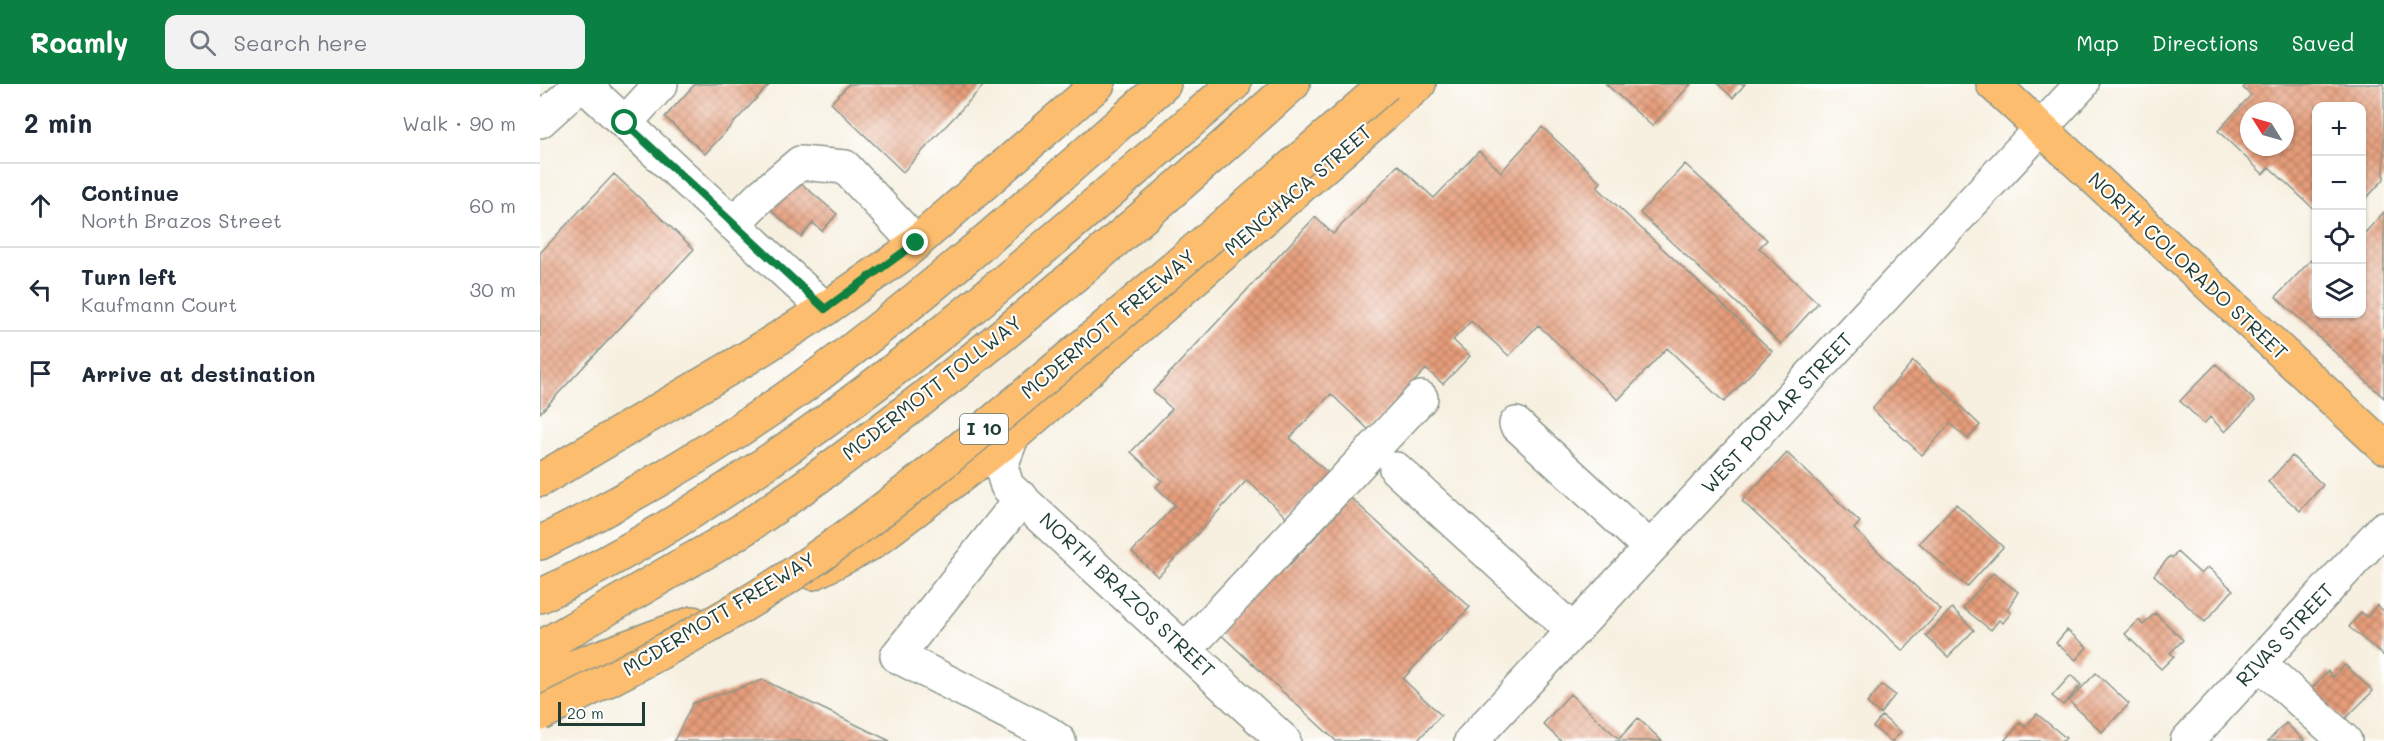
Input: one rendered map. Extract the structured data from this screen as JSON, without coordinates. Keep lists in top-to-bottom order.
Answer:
{
  "streets": {
    "main road": [
      "MENCHACA STREET",
      "NORTH COLORADO STREET",
      "MCDERMOTT FREEWAY",
      "MCDERMOTT TOLLWAY",
      "I 10"
    ],
    "street": ["WEST POPLAR STREET", "NORTH BRAZOS STREET", "RIVAS STREET"]
  },
  "crossings": [
    ["MENCHACA STREET", "NORTH BRAZOS STREET"],
    ["NORTH COLORADO STREET", "WEST POPLAR STREET"]
  ],
  "scale_bar": "20 m",
  "north": "top left",
  "page": {
    "header": "Roamly",
    "search": "Search here",
    "nav": ["Map", "Directions", "Saved"],
    "heading": ["2 min", "Walk · 90 m"],
    "map_buttons": ["+", "−"],
    "list": [
      ["Continue", "North Brazos Street", "60 m"],
      ["Turn left", "Kaufmann Court", "30 m"],
      "Arrive at destination"
    ],
    "scale": "20 m"
  }
}
